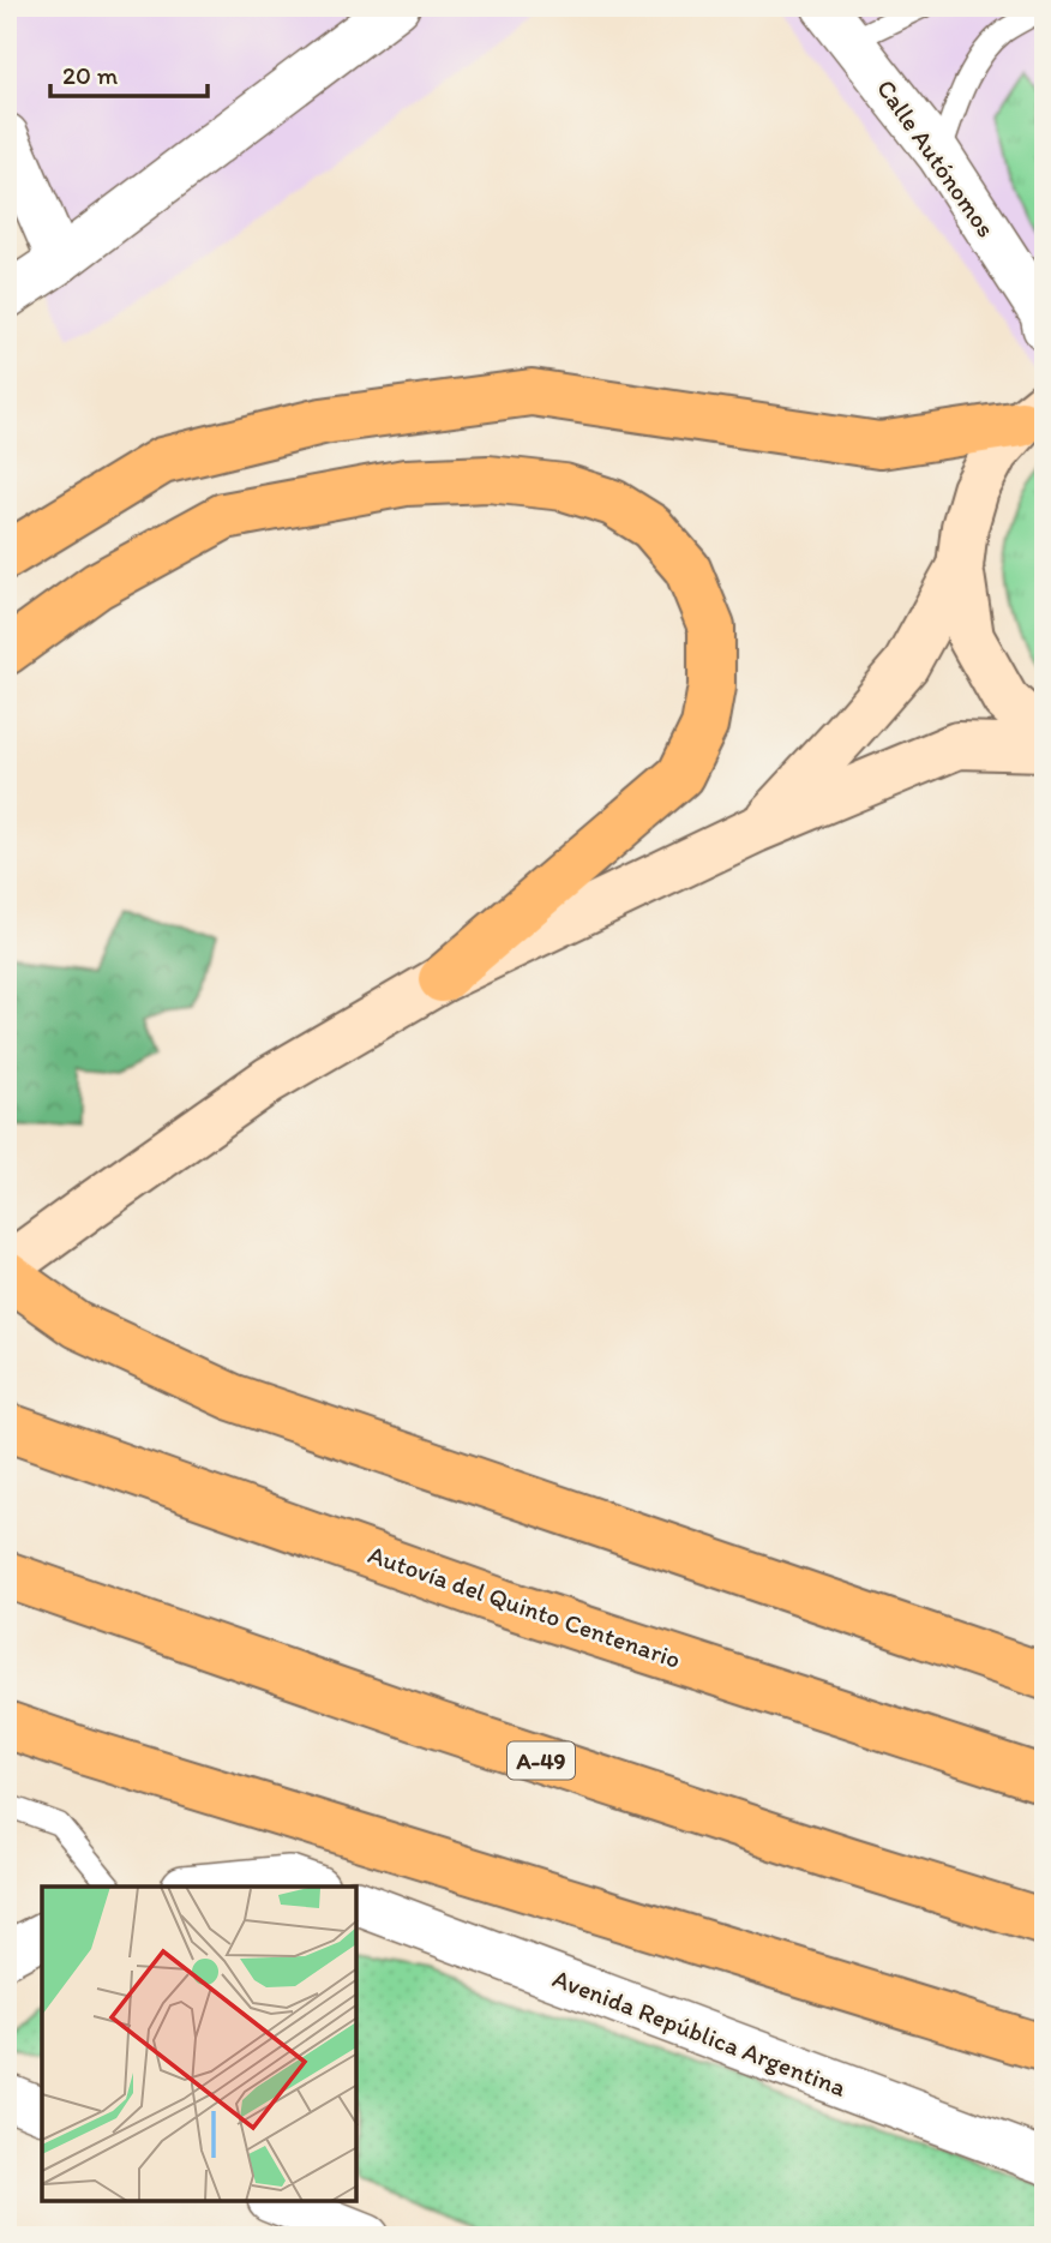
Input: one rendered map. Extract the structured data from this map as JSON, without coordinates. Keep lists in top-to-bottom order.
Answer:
{
  "streets": {
    "highway": ["Autovía del Quinto Centenario", "A-49"],
    "street": ["Calle Autónomos", "Avenida República Argentina"]
  },
  "scale_bar": "20 m"
}
